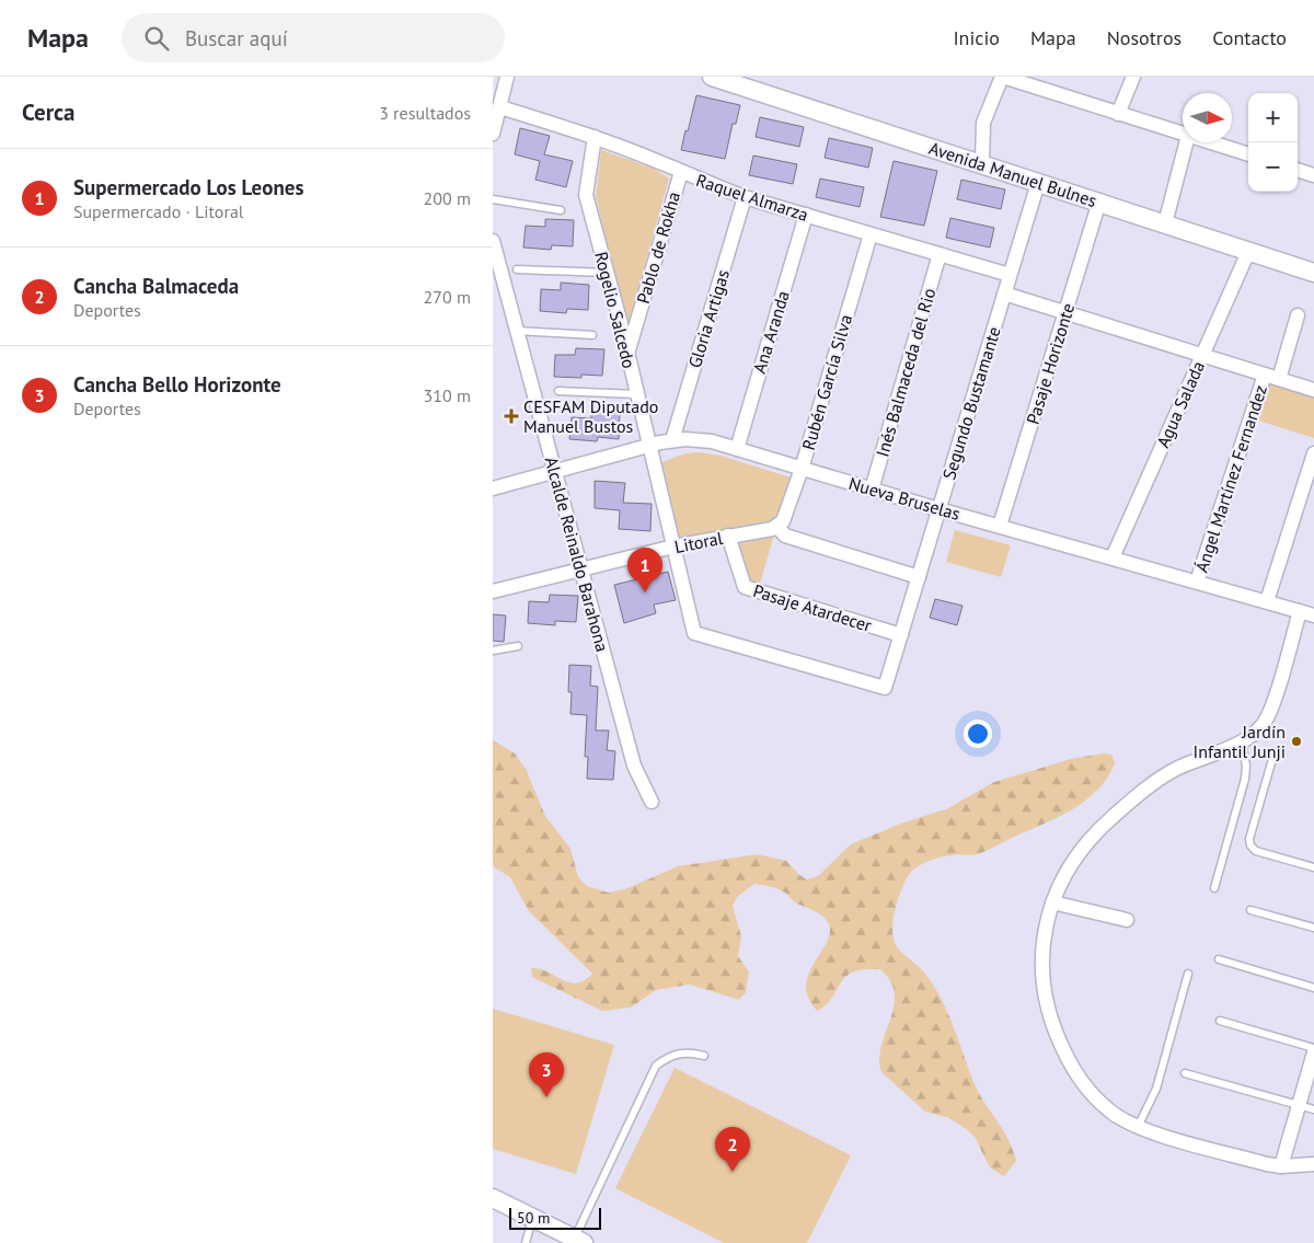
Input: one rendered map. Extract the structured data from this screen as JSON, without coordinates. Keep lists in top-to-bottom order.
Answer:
{
  "streets": {
    "street": [
      "Avenida Manuel Bulnes",
      "Raquel Almarza",
      "Pablo de Rokha",
      "Rogelio Salcedo",
      "Gloria Artigas",
      "Ana Aranda",
      "Pasaje Horizonte",
      "Inés Balmaceda del Rio",
      "Rubén García Silva",
      "Segundo Bustamante",
      "Agua Salada",
      "Ángel Martínez Fernandez",
      "Nueva Bruselas",
      "Litoral",
      "Alcalde Reinaldo Barahona",
      "Pasaje Atardecer"
    ]
  },
  "crossings": [
    ["Avenida Manuel Bulnes", "Pasaje Horizonte"],
    ["Avenida Manuel Bulnes", "Segundo Bustamante"],
    ["Avenida Manuel Bulnes", "Agua Salada"],
    ["Raquel Almarza", "Pablo de Rokha"],
    ["Raquel Almarza", "Rogelio Salcedo"],
    ["Raquel Almarza", "Gloria Artigas"],
    ["Raquel Almarza", "Ana Aranda"],
    ["Raquel Almarza", "Inés Balmaceda del Rio"],
    ["Raquel Almarza", "Rubén García Silva"],
    ["Raquel Almarza", "Segundo Bustamante"],
    ["Pablo de Rokha", "Rogelio Salcedo"],
    ["Rogelio Salcedo", "Segundo Bustamante"],
    ["Rogelio Salcedo", "Nueva Bruselas"],
    ["Rogelio Salcedo", "Litoral"],
    ["Gloria Artigas", "Nueva Bruselas"],
    ["Ana Aranda", "Nueva Bruselas"],
    ["Pasaje Horizonte", "Nueva Bruselas"],
    ["Inés Balmaceda del Rio", "Nueva Bruselas"],
    ["Rubén García Silva", "Nueva Bruselas"],
    ["Rubén García Silva", "Litoral"],
    ["Segundo Bustamante", "Nueva Bruselas"],
    ["Segundo Bustamante", "Pasaje Atardecer"],
    ["Agua Salada", "Nueva Bruselas"],
    ["Ángel Martínez Fernandez", "Nueva Bruselas"],
    ["Nueva Bruselas", "Alcalde Reinaldo Barahona"],
    ["Litoral", "Alcalde Reinaldo Barahona"],
    ["Litoral", "Pasaje Atardecer"]
  ],
  "places": {
    "health": ["CESFAM Diputado Manuel Bustos"],
    "other": ["Jardín Infantil Junji"]
  },
  "scale_bar": "50 m",
  "north": "right",
  "page": {
    "header": "Mapa",
    "search": "Buscar aquí",
    "nav": [
      "Inicio",
      "Mapa",
      "Nosotros",
      "Contacto"
    ],
    "heading": ["Cerca", "3 resultados"],
    "map_buttons": ["+", "−"],
    "list": [
      {
        "mark": "1",
        "name": "Supermercado Los Leones",
        "note": "Supermercado · Litoral",
        "value": "200 m"
      },
      {
        "mark": "2",
        "name": "Cancha Balmaceda",
        "note": "Deportes",
        "value": "270 m"
      },
      {
        "mark": "3",
        "name": "Cancha Bello Horizonte",
        "note": "Deportes",
        "value": "310 m"
      }
    ],
    "pins": ["1", "3", "2"],
    "scale": "50 m"
  }
}
